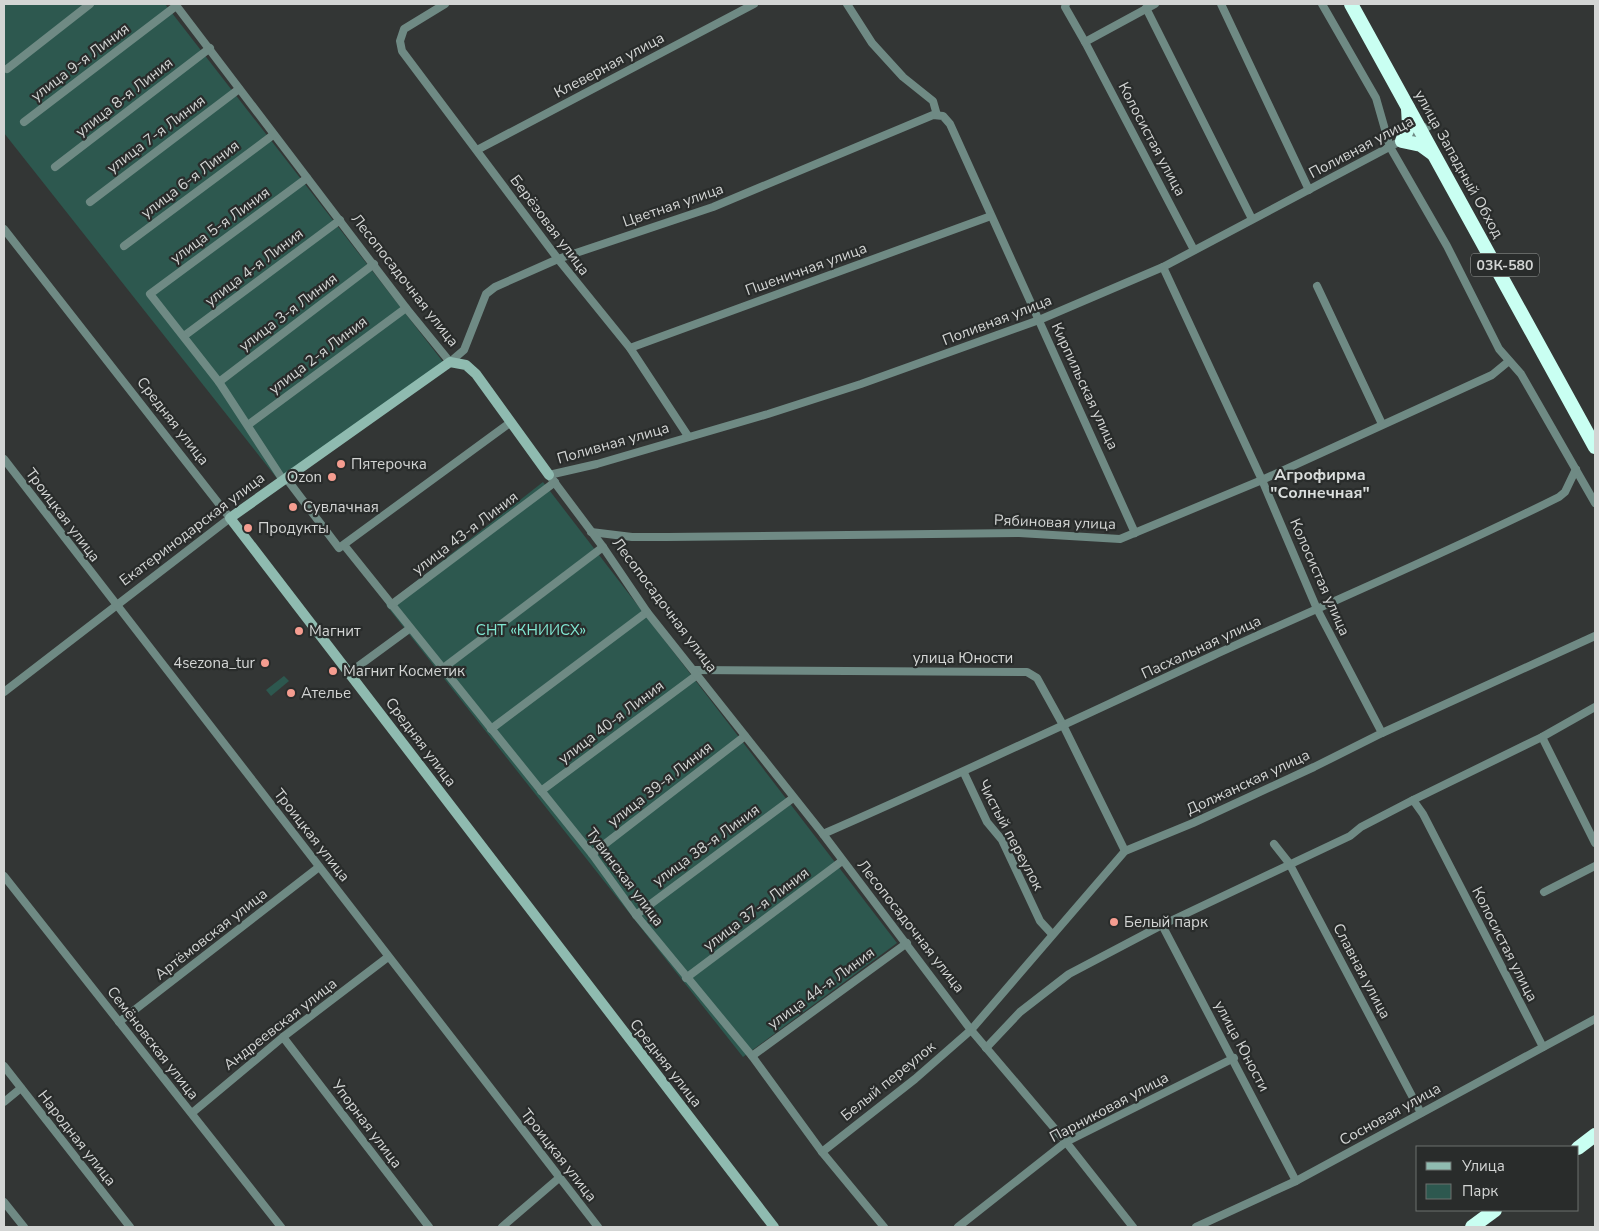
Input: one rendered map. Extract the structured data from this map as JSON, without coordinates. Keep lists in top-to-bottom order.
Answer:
{
  "streets": {
    "highway": ["улица Западный Обход", "03К-580"],
    "street": [
      "улица 9-я Линия",
      "Клеверная улица",
      "улица 8-я Линия",
      "улица 7-я Линия",
      "Колосистая улица",
      "Поливная улица",
      "улица 6-я Линия",
      "Цветная улица",
      "улица 5-я Линия",
      "Берёзовая улица",
      "улица 4-я Линия",
      "Пшеничная улица",
      "Лесопосадочная улица",
      "улица 3-я Линия",
      "улица 2-я Линия",
      "Кирпильская улица",
      "Средняя улица",
      "Троицкая улица",
      "Рябиновая улица",
      "Екатеринодарская улица",
      "улица 43-я Линия",
      "Пасхальная улица",
      "улица Юности",
      "улица 40-я Линия",
      "Должанская улица",
      "улица 39-я Линия",
      "Чистый переулок",
      "улица 38-я Линия",
      "Тувинская улица",
      "улица 37-я Линия",
      "Артёмовская улица",
      "Славная улица",
      "улица 44-я Линия",
      "Андреевская улица",
      "Семёновская улица",
      "Белый переулок",
      "Парниковая улица",
      "Сосновая улица",
      "Упорная улица",
      "Народная улица"
    ]
  },
  "crossings": [
    ["улица 9-я Линия", "Лесопосадочная улица"],
    ["Клеверная улица", "Берёзовая улица"],
    ["улица 8-я Линия", "Лесопосадочная улица"],
    ["улица 7-я Линия", "Лесопосадочная улица"],
    ["Колосистая улица", "Поливная улица"],
    ["Колосистая улица", "Рябиновая улица"],
    ["Колосистая улица", "Пасхальная улица"],
    ["Колосистая улица", "Должанская улица"],
    ["Колосистая улица", "Сосновая улица"],
    ["Поливная улица", "улица Западный Обход"],
    ["Поливная улица", "Берёзовая улица"],
    ["Поливная улица", "Лесопосадочная улица"],
    ["Поливная улица", "Кирпильская улица"],
    ["Поливная улица", "улица 43-я Линия"],
    ["улица 6-я Линия", "Лесопосадочная улица"],
    ["Цветная улица", "Берёзовая улица"],
    ["Цветная улица", "Лесопосадочная улица"],
    ["Цветная улица", "Кирпильская улица"],
    ["Цветная улица", "Екатеринодарская улица"],
    ["улица 5-я Линия", "Лесопосадочная улица"],
    ["улица 5-я Линия", "Тувинская улица"],
    ["Берёзовая улица", "Пшеничная улица"],
    ["улица 4-я Линия", "Лесопосадочная улица"],
    ["улица 4-я Линия", "Тувинская улица"],
    ["Пшеничная улица", "Кирпильская улица"],
    ["Лесопосадочная улица", "улица 3-я Линия"],
    ["Лесопосадочная улица", "улица 2-я Линия"],
    ["Лесопосадочная улица", "Рябиновая улица"],
    ["Лесопосадочная улица", "Екатеринодарская улица"],
    ["Лесопосадочная улица", "улица 43-я Линия"],
    ["Лесопосадочная улица", "Пасхальная улица"],
    ["Лесопосадочная улица", "улица Юности"],
    ["Лесопосадочная улица", "улица 40-я Линия"],
    ["Лесопосадочная улица", "Должанская улица"],
    ["Лесопосадочная улица", "улица 39-я Линия"],
    ["Лесопосадочная улица", "улица 38-я Линия"],
    ["Лесопосадочная улица", "улица 37-я Линия"],
    ["Лесопосадочная улица", "улица 44-я Линия"],
    ["Лесопосадочная улица", "Белый переулок"],
    ["Лесопосадочная улица", "Парниковая улица"],
    ["улица 3-я Линия", "Тувинская улица"],
    ["улица 2-я Линия", "Тувинская улица"],
    ["Кирпильская улица", "Рябиновая улица"],
    ["Средняя улица", "Екатеринодарская улица"],
    ["Троицкая улица", "Екатеринодарская улица"],
    ["Троицкая улица", "Артёмовская улица"],
    ["Троицкая улица", "Андреевская улица"],
    ["Екатеринодарская улица", "Тувинская улица"],
    ["улица 43-я Линия", "Тувинская улица"],
    ["Пасхальная улица", "улица Юности"],
    ["Пасхальная улица", "Чистый переулок"],
    ["улица Юности", "улица 40-я Линия"],
    ["улица Юности", "Должанская улица"],
    ["улица Юности", "Парниковая улица"],
    ["улица Юности", "Сосновая улица"],
    ["улица 40-я Линия", "Тувинская улица"],
    ["Должанская улица", "Чистый переулок"],
    ["Должанская улица", "Белый переулок"],
    ["улица 39-я Линия", "Тувинская улица"],
    ["улица 38-я Линия", "Тувинская улица"],
    ["Тувинская улица", "улица 37-я Линия"],
    ["Тувинская улица", "улица 44-я Линия"],
    ["Тувинская улица", "Белый переулок"],
    ["Артёмовская улица", "Семёновская улица"],
    ["Славная улица", "Сосновая улица"],
    ["Андреевская улица", "Семёновская улица"],
    ["Андреевская улица", "Упорная улица"]
  ],
  "districts": ["Агрофирма \"Солнечная\""],
  "parks": ["СНТ «КНИИСХ»"],
  "places": [
    "Пятерочка",
    "Ozon",
    "Сувлачная",
    "Продукты",
    "Магнит",
    "4sezona_tur",
    "Магнит Косметик",
    "Ателье",
    "Белый парк"
  ],
  "legend": ["Улица", "Парк"]
}
